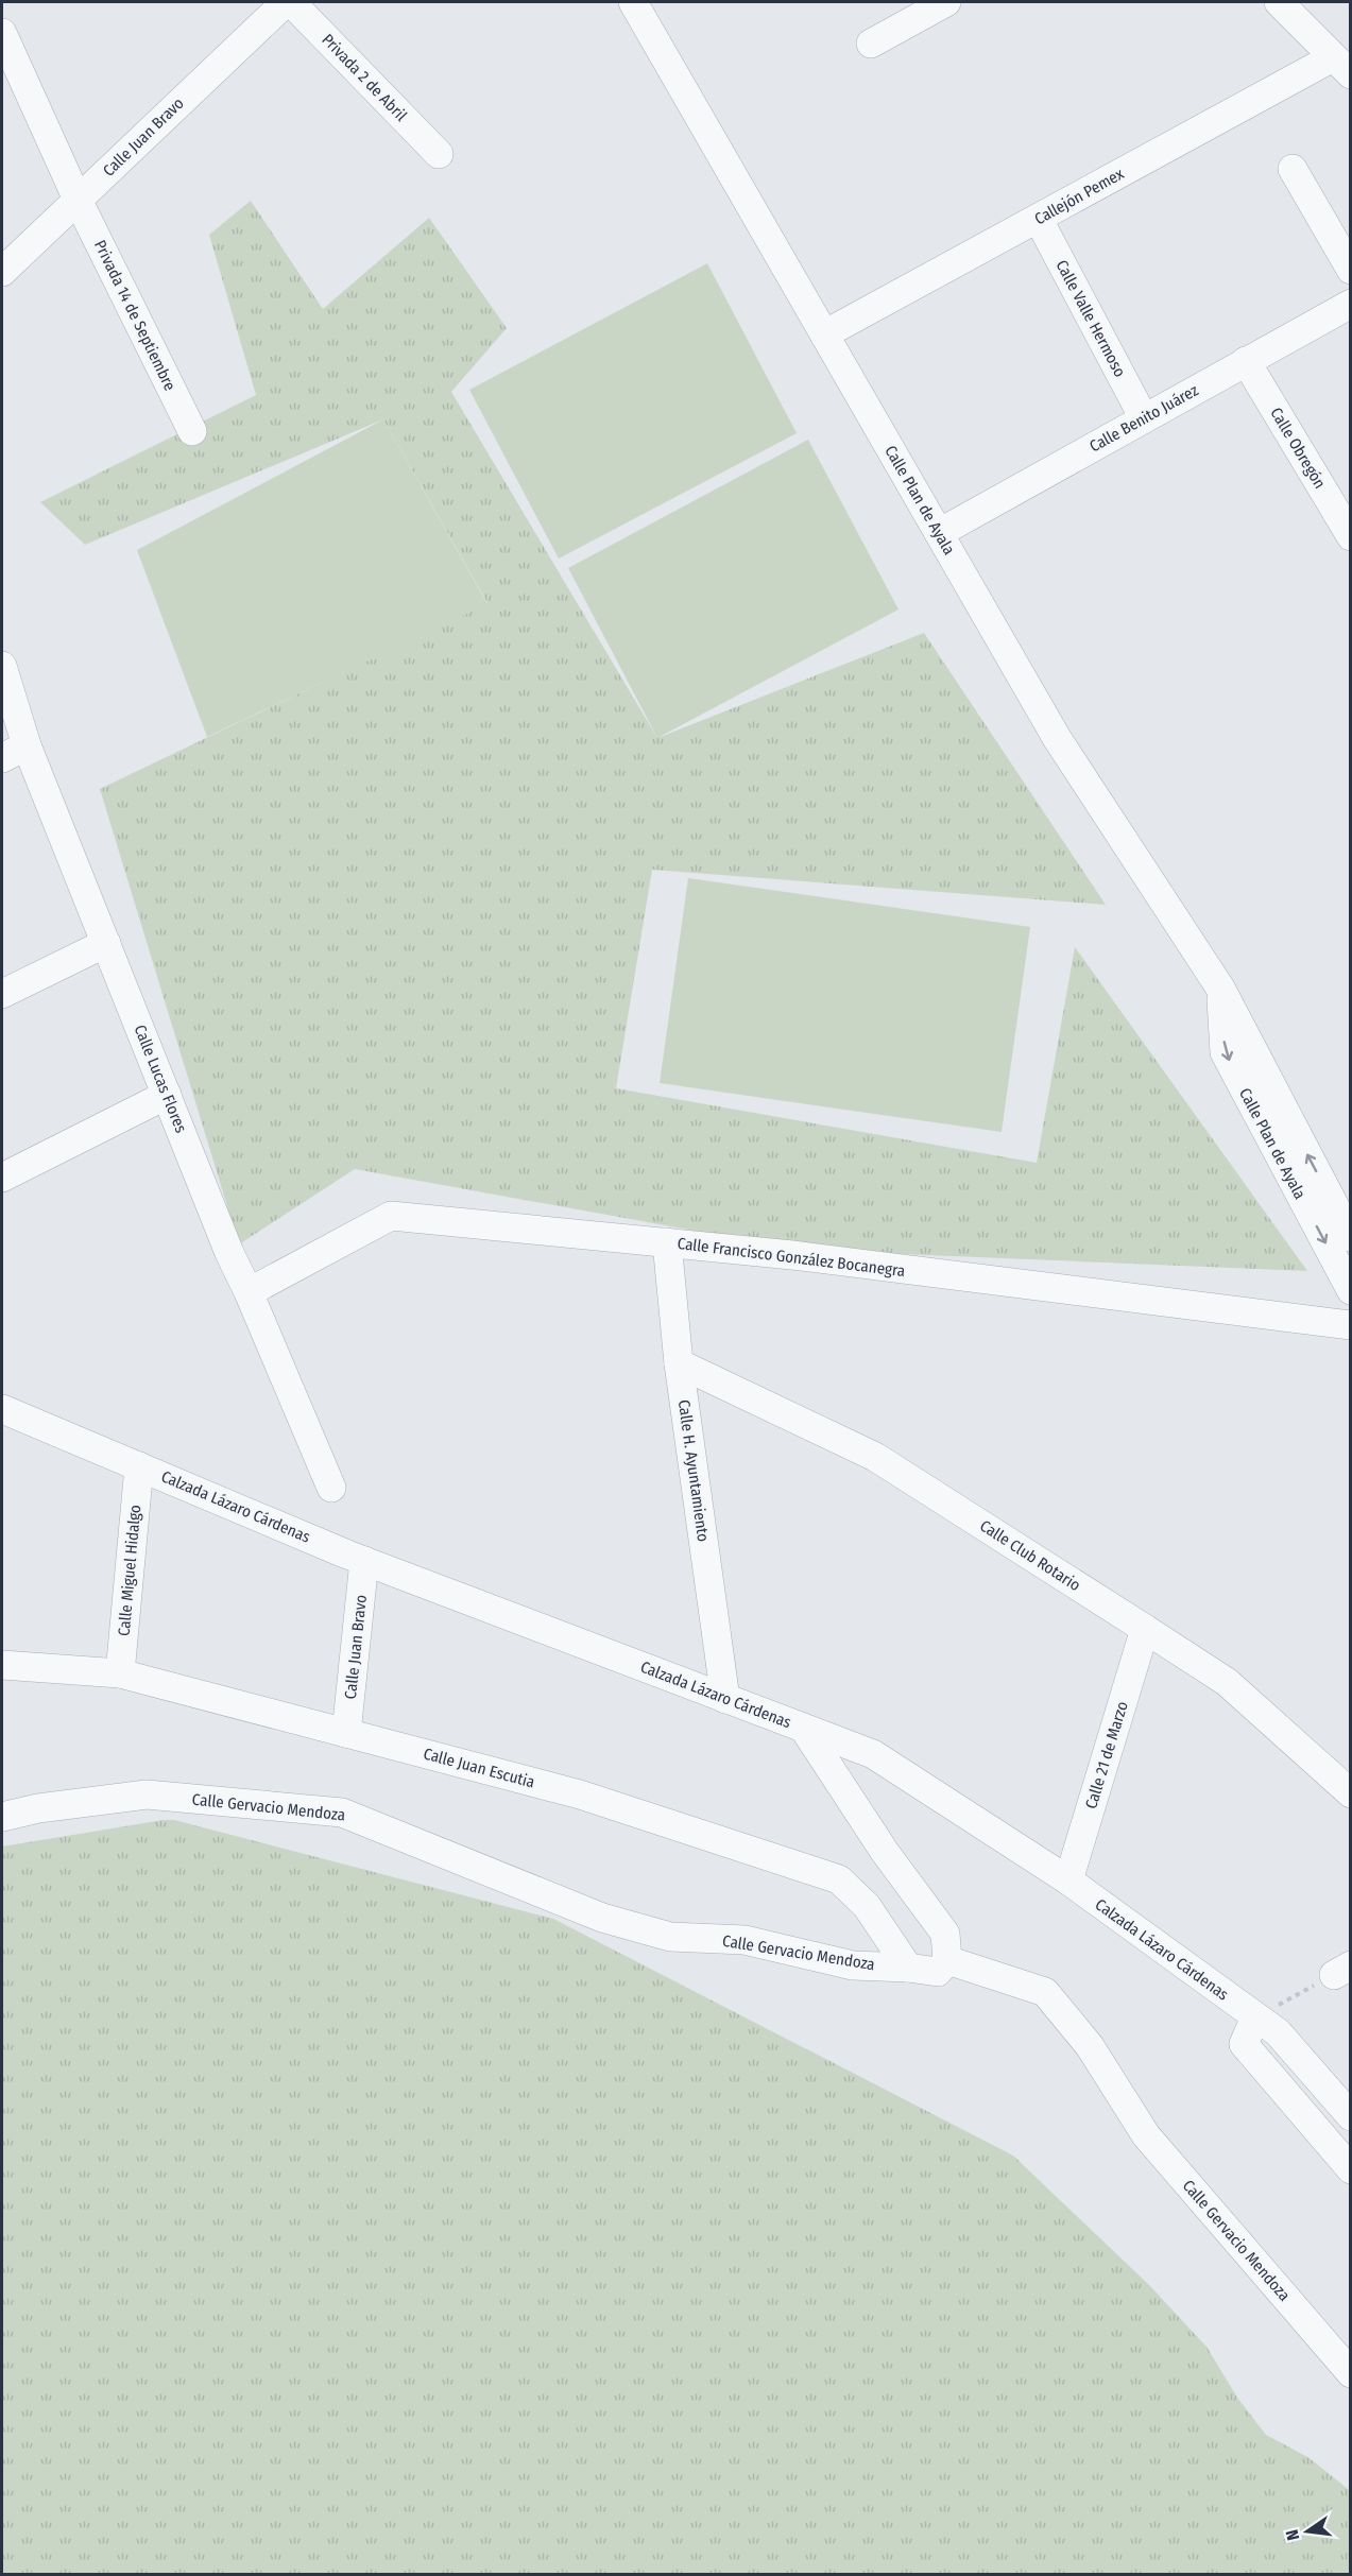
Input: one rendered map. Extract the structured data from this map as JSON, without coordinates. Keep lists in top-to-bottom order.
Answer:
{
  "streets": {
    "street": [
      "Privada 2 de Abril",
      "Calle Juan Bravo",
      "Callejón Pemex",
      "Privada 14 de Septiembre",
      "Calle Valle Hermoso",
      "Calle Benito Juárez",
      "Calle Obregón",
      "Calle Plan de Ayala",
      "Calle Lucas Flores",
      "Calle Francisco González Bocanegra",
      "Calle H. Ayuntamiento",
      "Calzada Lázaro Cárdenas",
      "Calle Club Rotario",
      "Calle Miguel Hidalgo",
      "Calle 21 de Marzo",
      "Calle Juan Escutia",
      "Calle Gervacio Mendoza"
    ]
  },
  "crossings": [
    ["Calle Juan Bravo", "Privada 14 de Septiembre"],
    ["Calle Juan Bravo", "Calzada Lázaro Cárdenas"],
    ["Calle Juan Bravo", "Calle Juan Escutia"],
    ["Callejón Pemex", "Calle Valle Hermoso"],
    ["Callejón Pemex", "Calle Plan de Ayala"],
    ["Calle Valle Hermoso", "Calle Benito Juárez"],
    ["Calle Benito Juárez", "Calle Obregón"],
    ["Calle Benito Juárez", "Calle Plan de Ayala"],
    ["Calle Lucas Flores", "Calle Francisco González Bocanegra"],
    ["Calle Francisco González Bocanegra", "Calle H. Ayuntamiento"],
    ["Calle H. Ayuntamiento", "Calzada Lázaro Cárdenas"],
    ["Calle H. Ayuntamiento", "Calle Club Rotario"],
    ["Calzada Lázaro Cárdenas", "Calle Miguel Hidalgo"],
    ["Calzada Lázaro Cárdenas", "Calle 21 de Marzo"],
    ["Calle Club Rotario", "Calle 21 de Marzo"],
    ["Calle Miguel Hidalgo", "Calle Juan Escutia"],
    ["Calle Juan Escutia", "Calle Gervacio Mendoza"]
  ],
  "north": "left"
}
